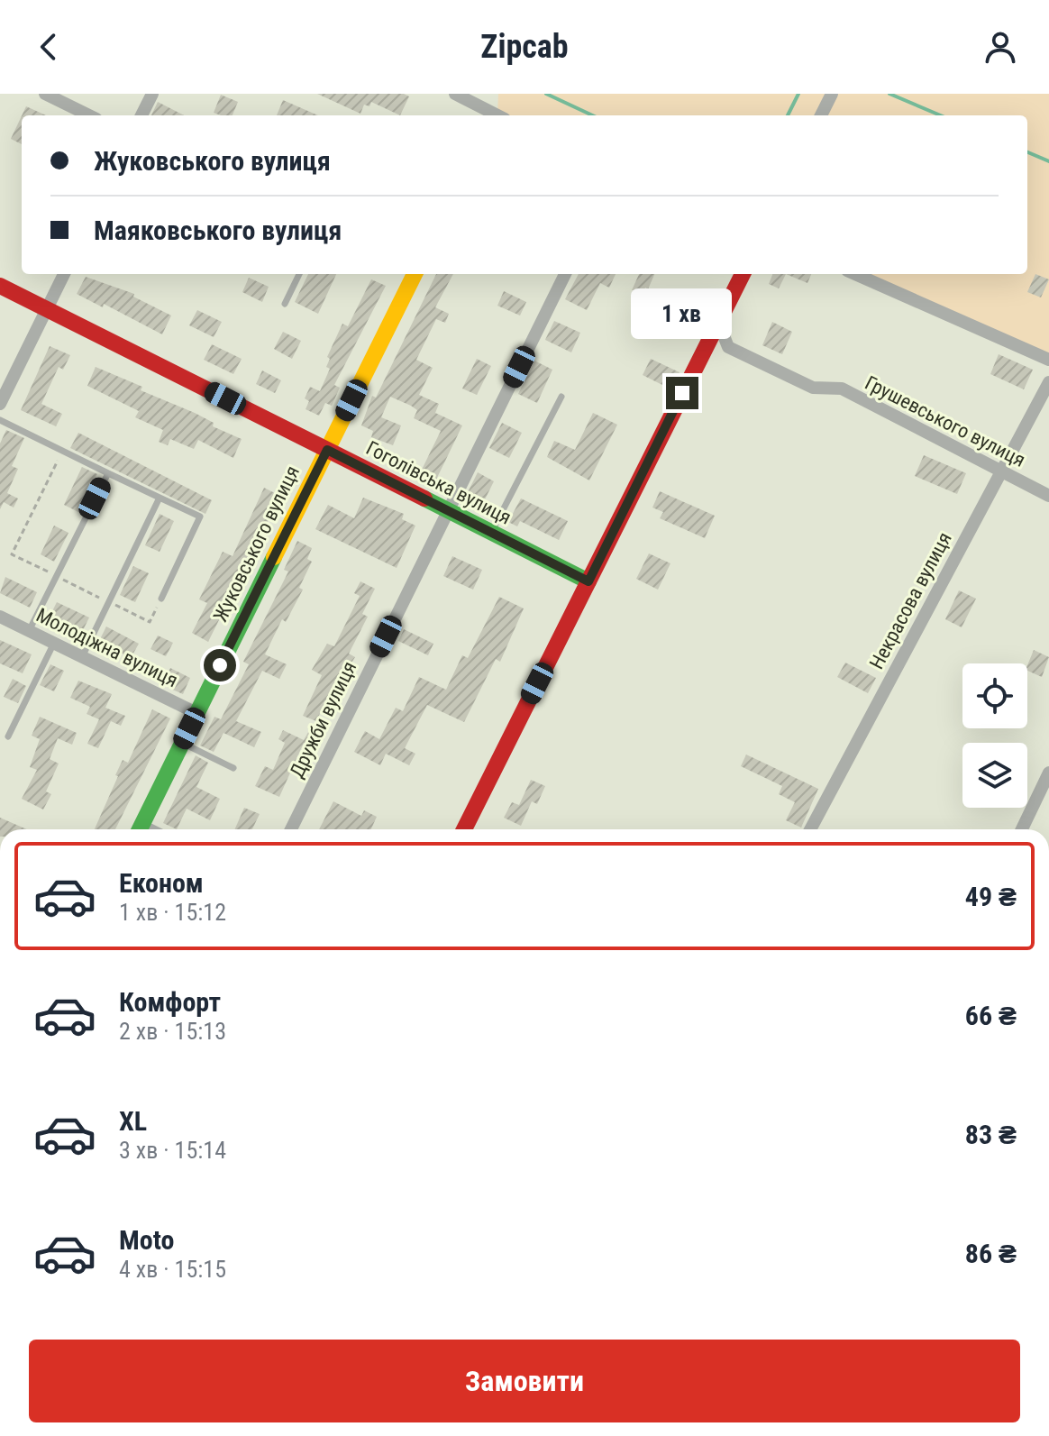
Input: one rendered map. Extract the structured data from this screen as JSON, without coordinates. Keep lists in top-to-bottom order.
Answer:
{
  "streets": {
    "street": [
      "Грушевського вулиця",
      "Гоголівська вулиця",
      "Жуковського вулиця",
      "Некрасова вулиця",
      "Молодіжна вулиця",
      "Дружби вулиця"
    ]
  },
  "crossings": [
    ["Грушевського вулиця", "Некрасова вулиця"],
    ["Гоголівська вулиця", "Жуковського вулиця"],
    ["Гоголівська вулиця", "Дружби вулиця"],
    ["Жуковського вулиця", "Молодіжна вулиця"]
  ],
  "page": {
    "header": "Zipcab",
    "banner": ["Жуковського вулиця", "Маяковського вулиця"],
    "bubble": "1 хв",
    "list": [
      {
        "name": "Економ",
        "note": "1 хв · 15:12",
        "value": "49 ₴"
      },
      {
        "name": "Комфорт",
        "note": "2 хв · 15:13",
        "value": "66 ₴"
      },
      {
        "name": "XL",
        "note": "3 хв · 15:14",
        "value": "83 ₴"
      },
      {
        "name": "Moto",
        "note": "4 хв · 15:15",
        "value": "86 ₴"
      }
    ],
    "buttons": "Замовити"
  }
}
